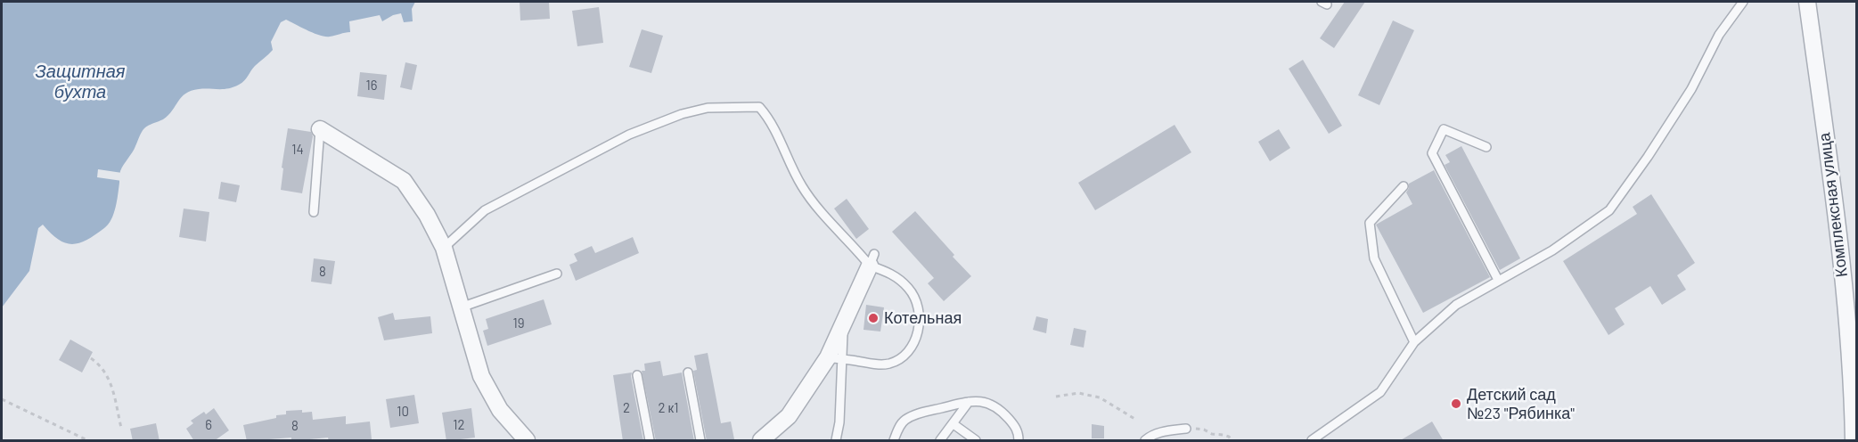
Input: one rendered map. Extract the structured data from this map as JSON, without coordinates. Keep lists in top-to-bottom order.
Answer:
{
  "streets": {
    "street": ["Комплексная улица"]
  },
  "water": ["Защитная бухта"],
  "places": ["Котельная", "Детский сад №23 \"Рябинка\""],
  "house_numbers": [
    "16",
    "14",
    "8",
    "19",
    "2",
    "2 к1",
    "10",
    "6",
    "12",
    "8"
  ]
}
